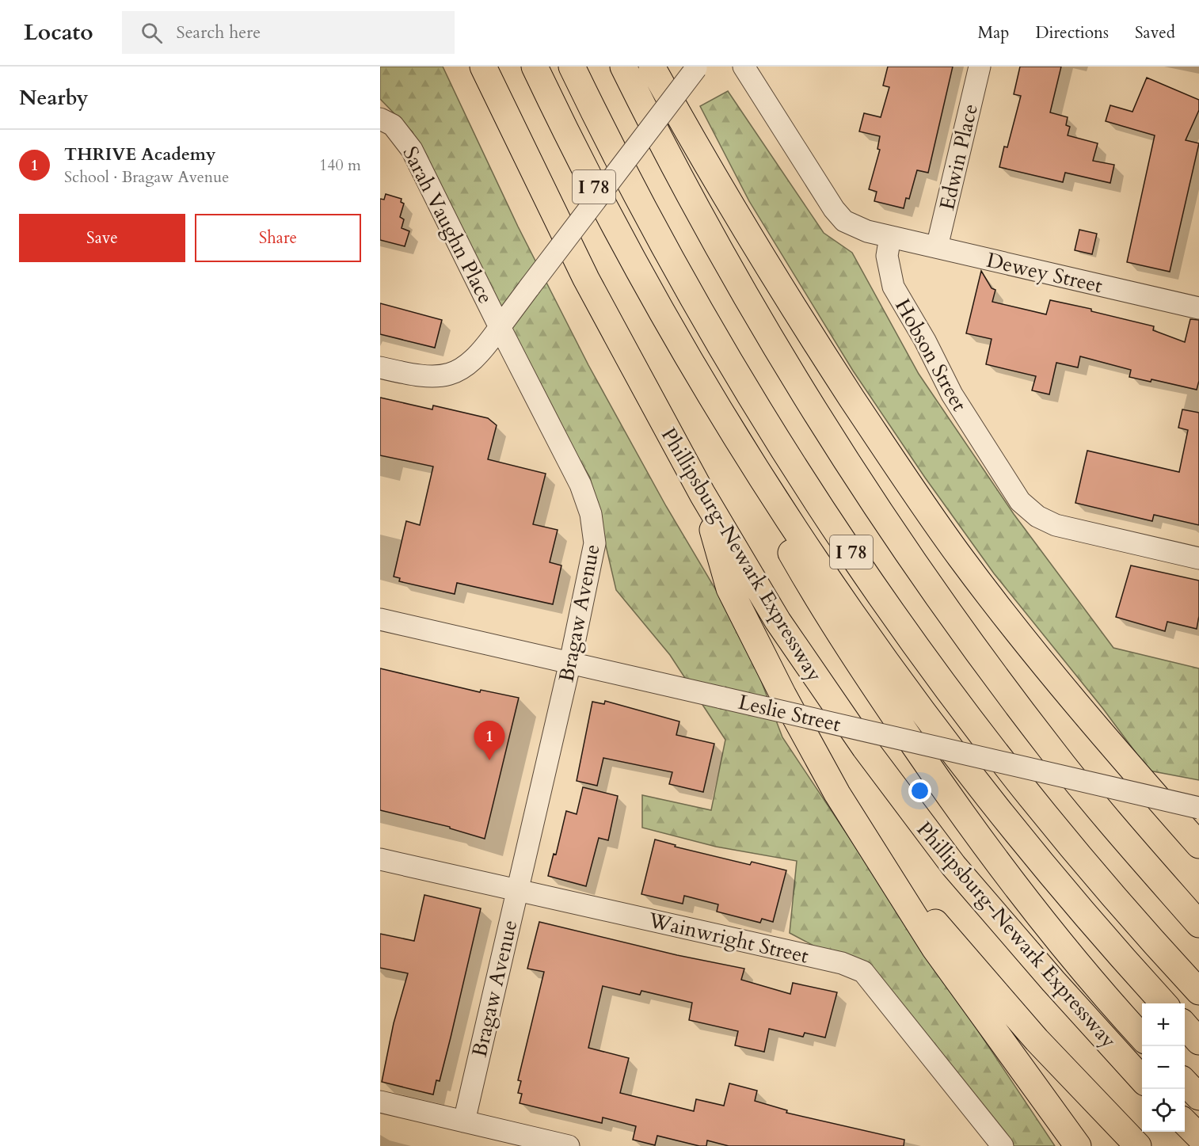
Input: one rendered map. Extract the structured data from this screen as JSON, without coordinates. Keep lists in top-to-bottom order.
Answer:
{
  "streets": {
    "highway": ["I 78", "Phillipsburg-Newark Expressway"],
    "street": [
      "Edwin Place",
      "Sarah Vaughn Place",
      "Dewey Street",
      "Hobson Street",
      "Bragaw Avenue",
      "Leslie Street",
      "Wainwright Street"
    ]
  },
  "crossings": [
    ["Edwin Place", "Dewey Street"],
    ["Sarah Vaughn Place", "Bragaw Avenue"],
    ["Dewey Street", "Hobson Street"],
    ["Bragaw Avenue", "Leslie Street"],
    ["Bragaw Avenue", "Wainwright Street"]
  ],
  "page": {
    "header": "Locato",
    "search": "Search here",
    "nav": ["Map", "Directions", "Saved"],
    "heading": "Nearby",
    "list": [
      {
        "mark": "1",
        "name": "THRIVE Academy",
        "note": "School · Bragaw Avenue",
        "value": "140 m"
      }
    ],
    "buttons": ["Save", "Share"],
    "pins": "1",
    "map_buttons": ["+", "−"]
  }
}
